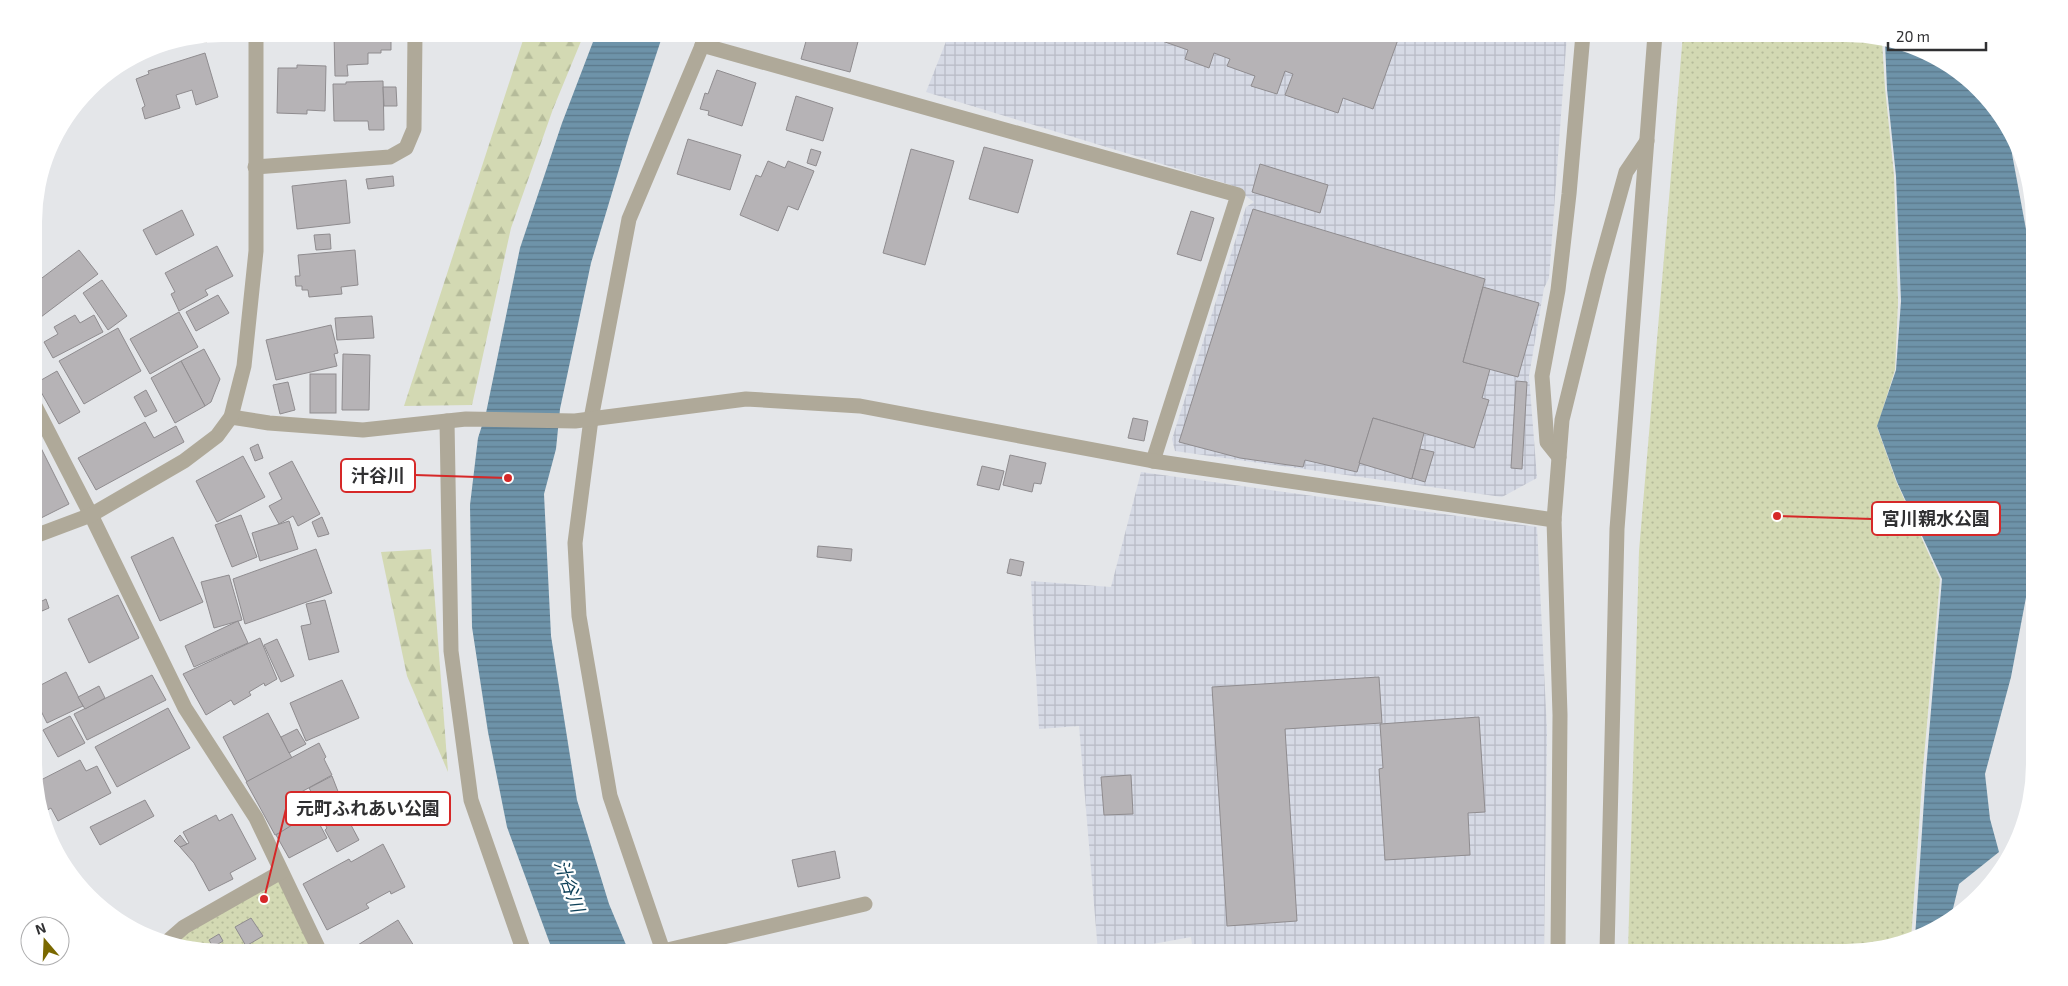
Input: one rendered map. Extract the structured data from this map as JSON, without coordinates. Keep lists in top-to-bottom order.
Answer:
{
  "water": ["汁谷川"],
  "places": ["汁谷川", "宮川親水公園", "元町ふれあい公園"],
  "scale_bar": "20 m",
  "north": "top"
}
